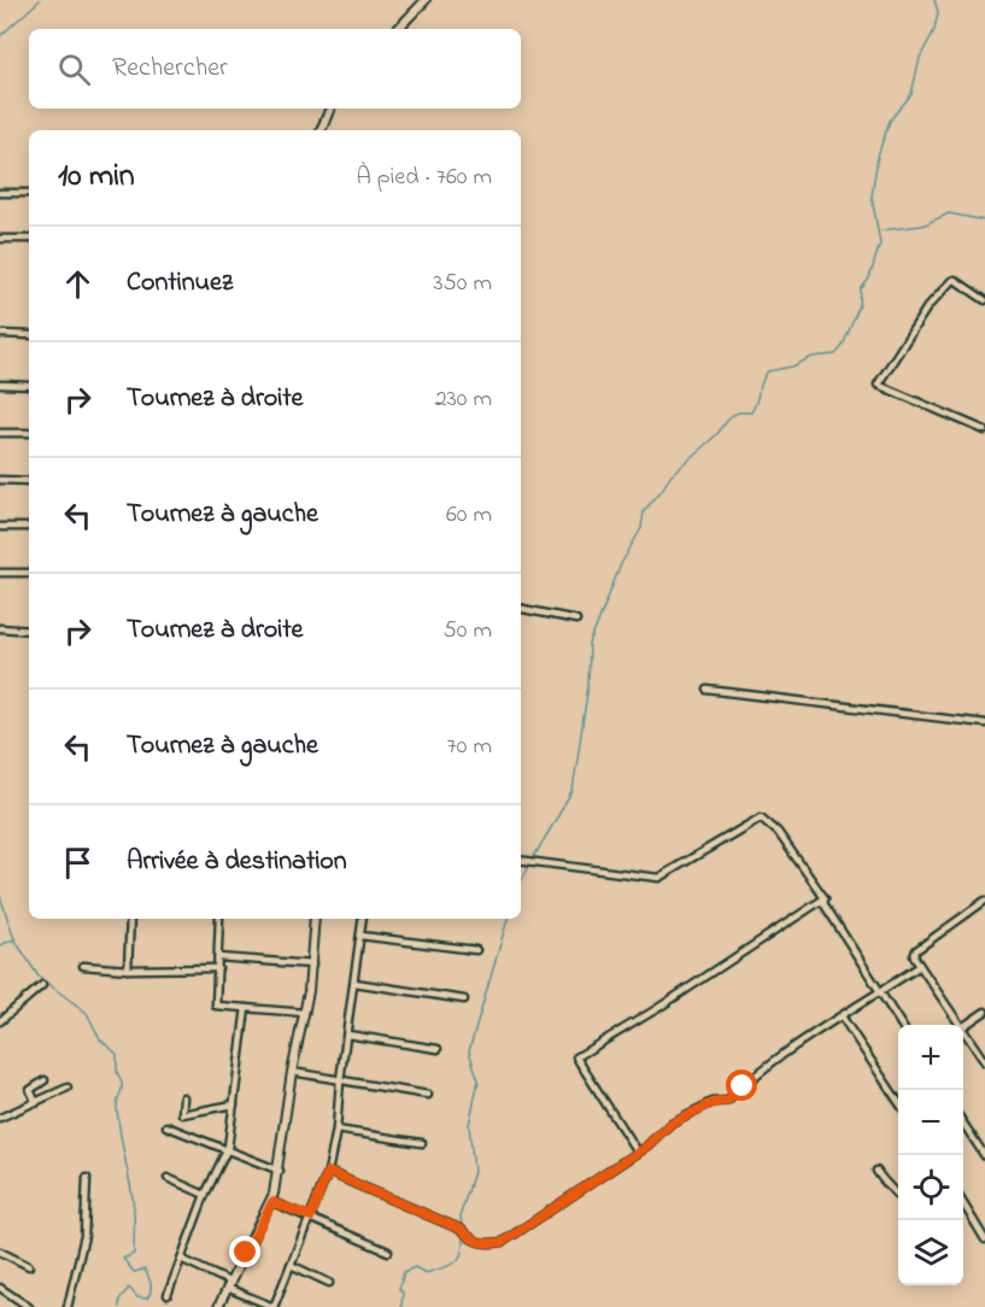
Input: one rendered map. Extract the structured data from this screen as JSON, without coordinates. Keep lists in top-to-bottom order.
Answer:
{
  "page": {
    "search": "Rechercher",
    "heading": ["10 min", "À pied · 760 m"],
    "list": [
      ["Continuez", "350 m"],
      ["Tournez à droite", "230 m"],
      ["Tournez à gauche", "60 m"],
      ["Tournez à droite", "50 m"],
      ["Tournez à gauche", "70 m"],
      "Arrivée à destination"
    ],
    "map_buttons": ["+", "−"]
  }
}
